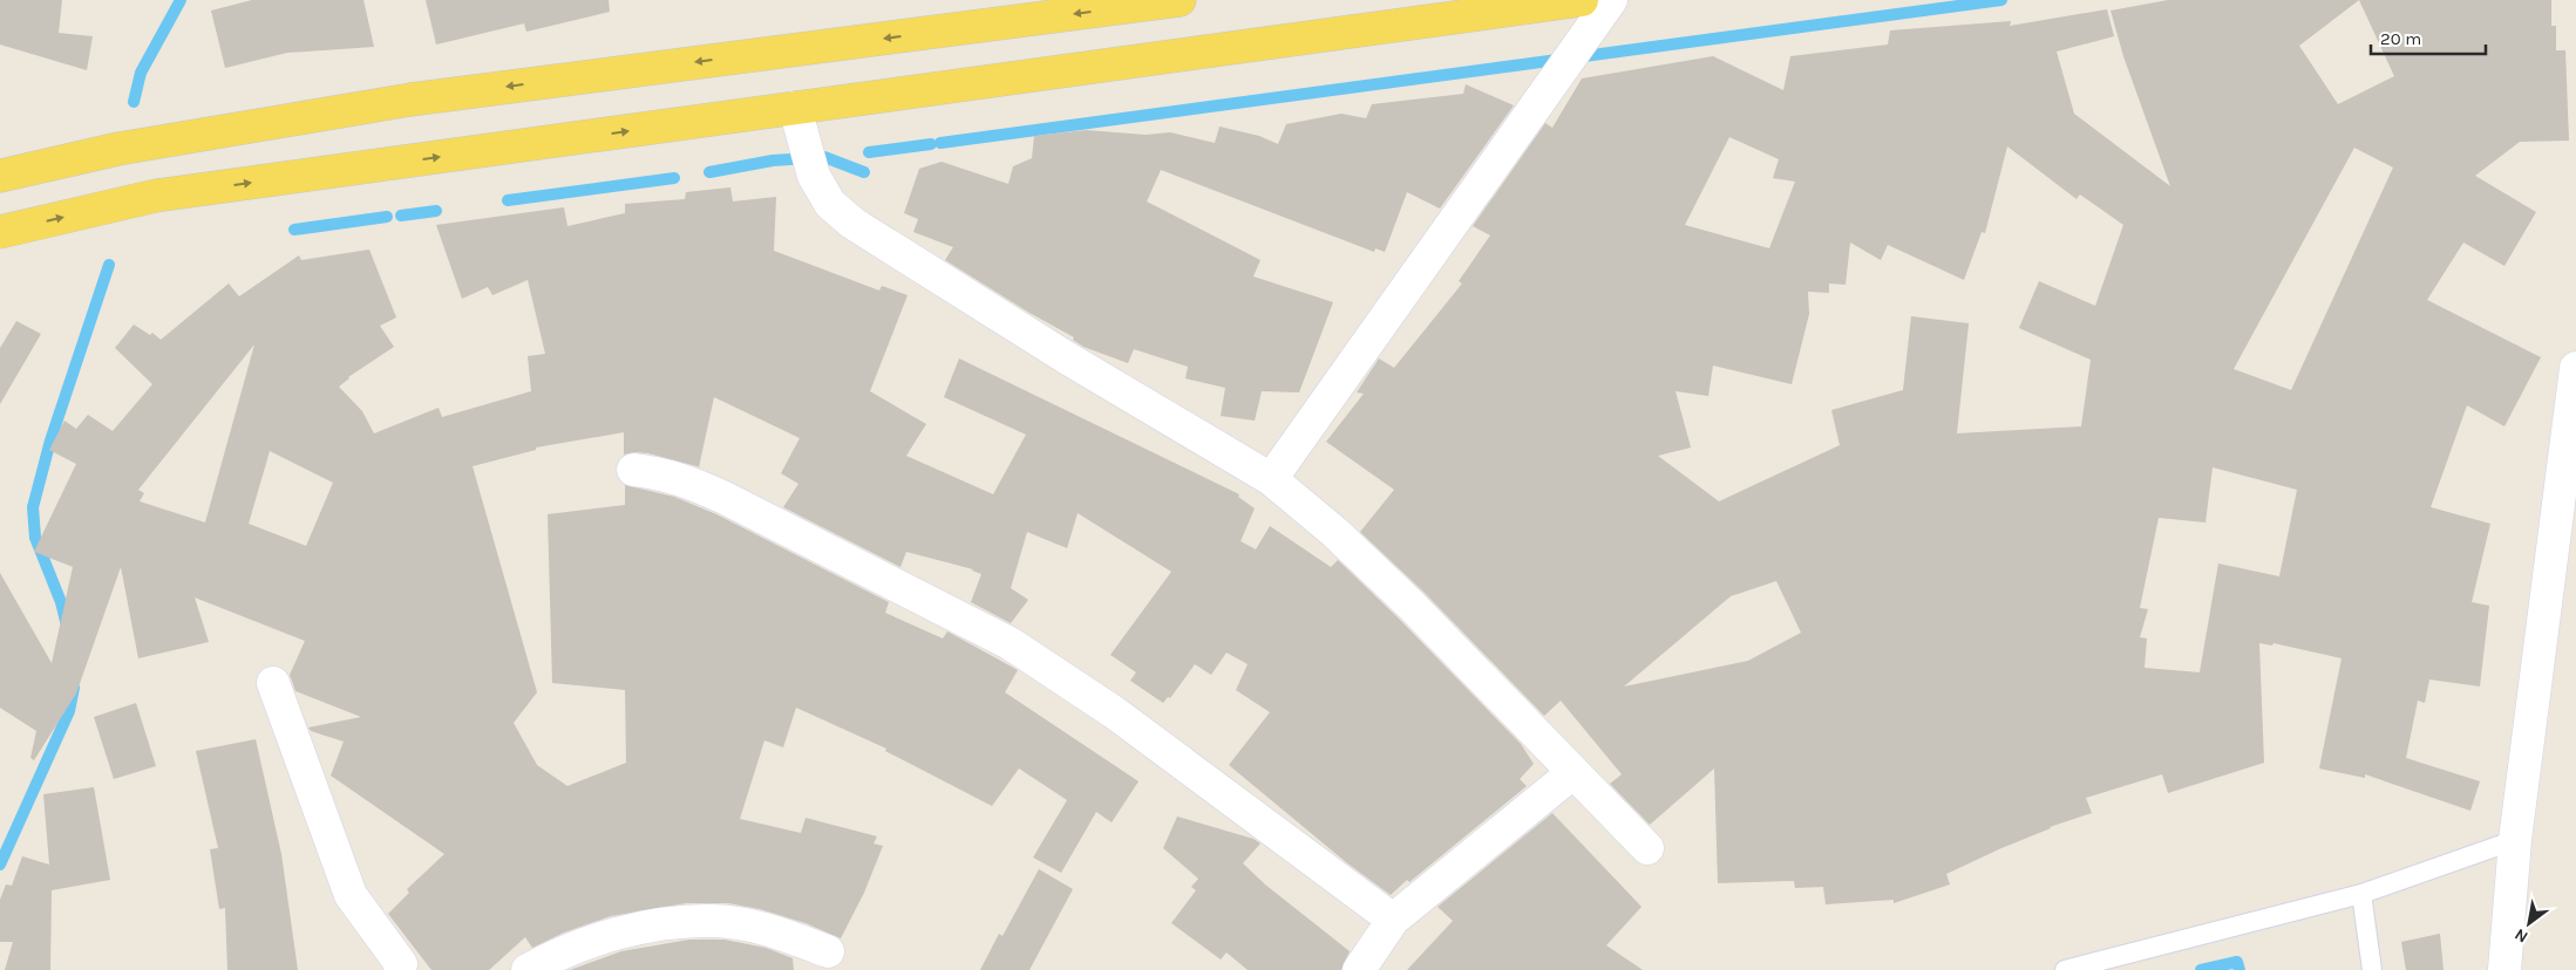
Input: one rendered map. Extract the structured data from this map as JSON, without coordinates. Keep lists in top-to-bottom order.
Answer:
{
  "scale_bar": "20 m",
  "north": "bottom left"
}
